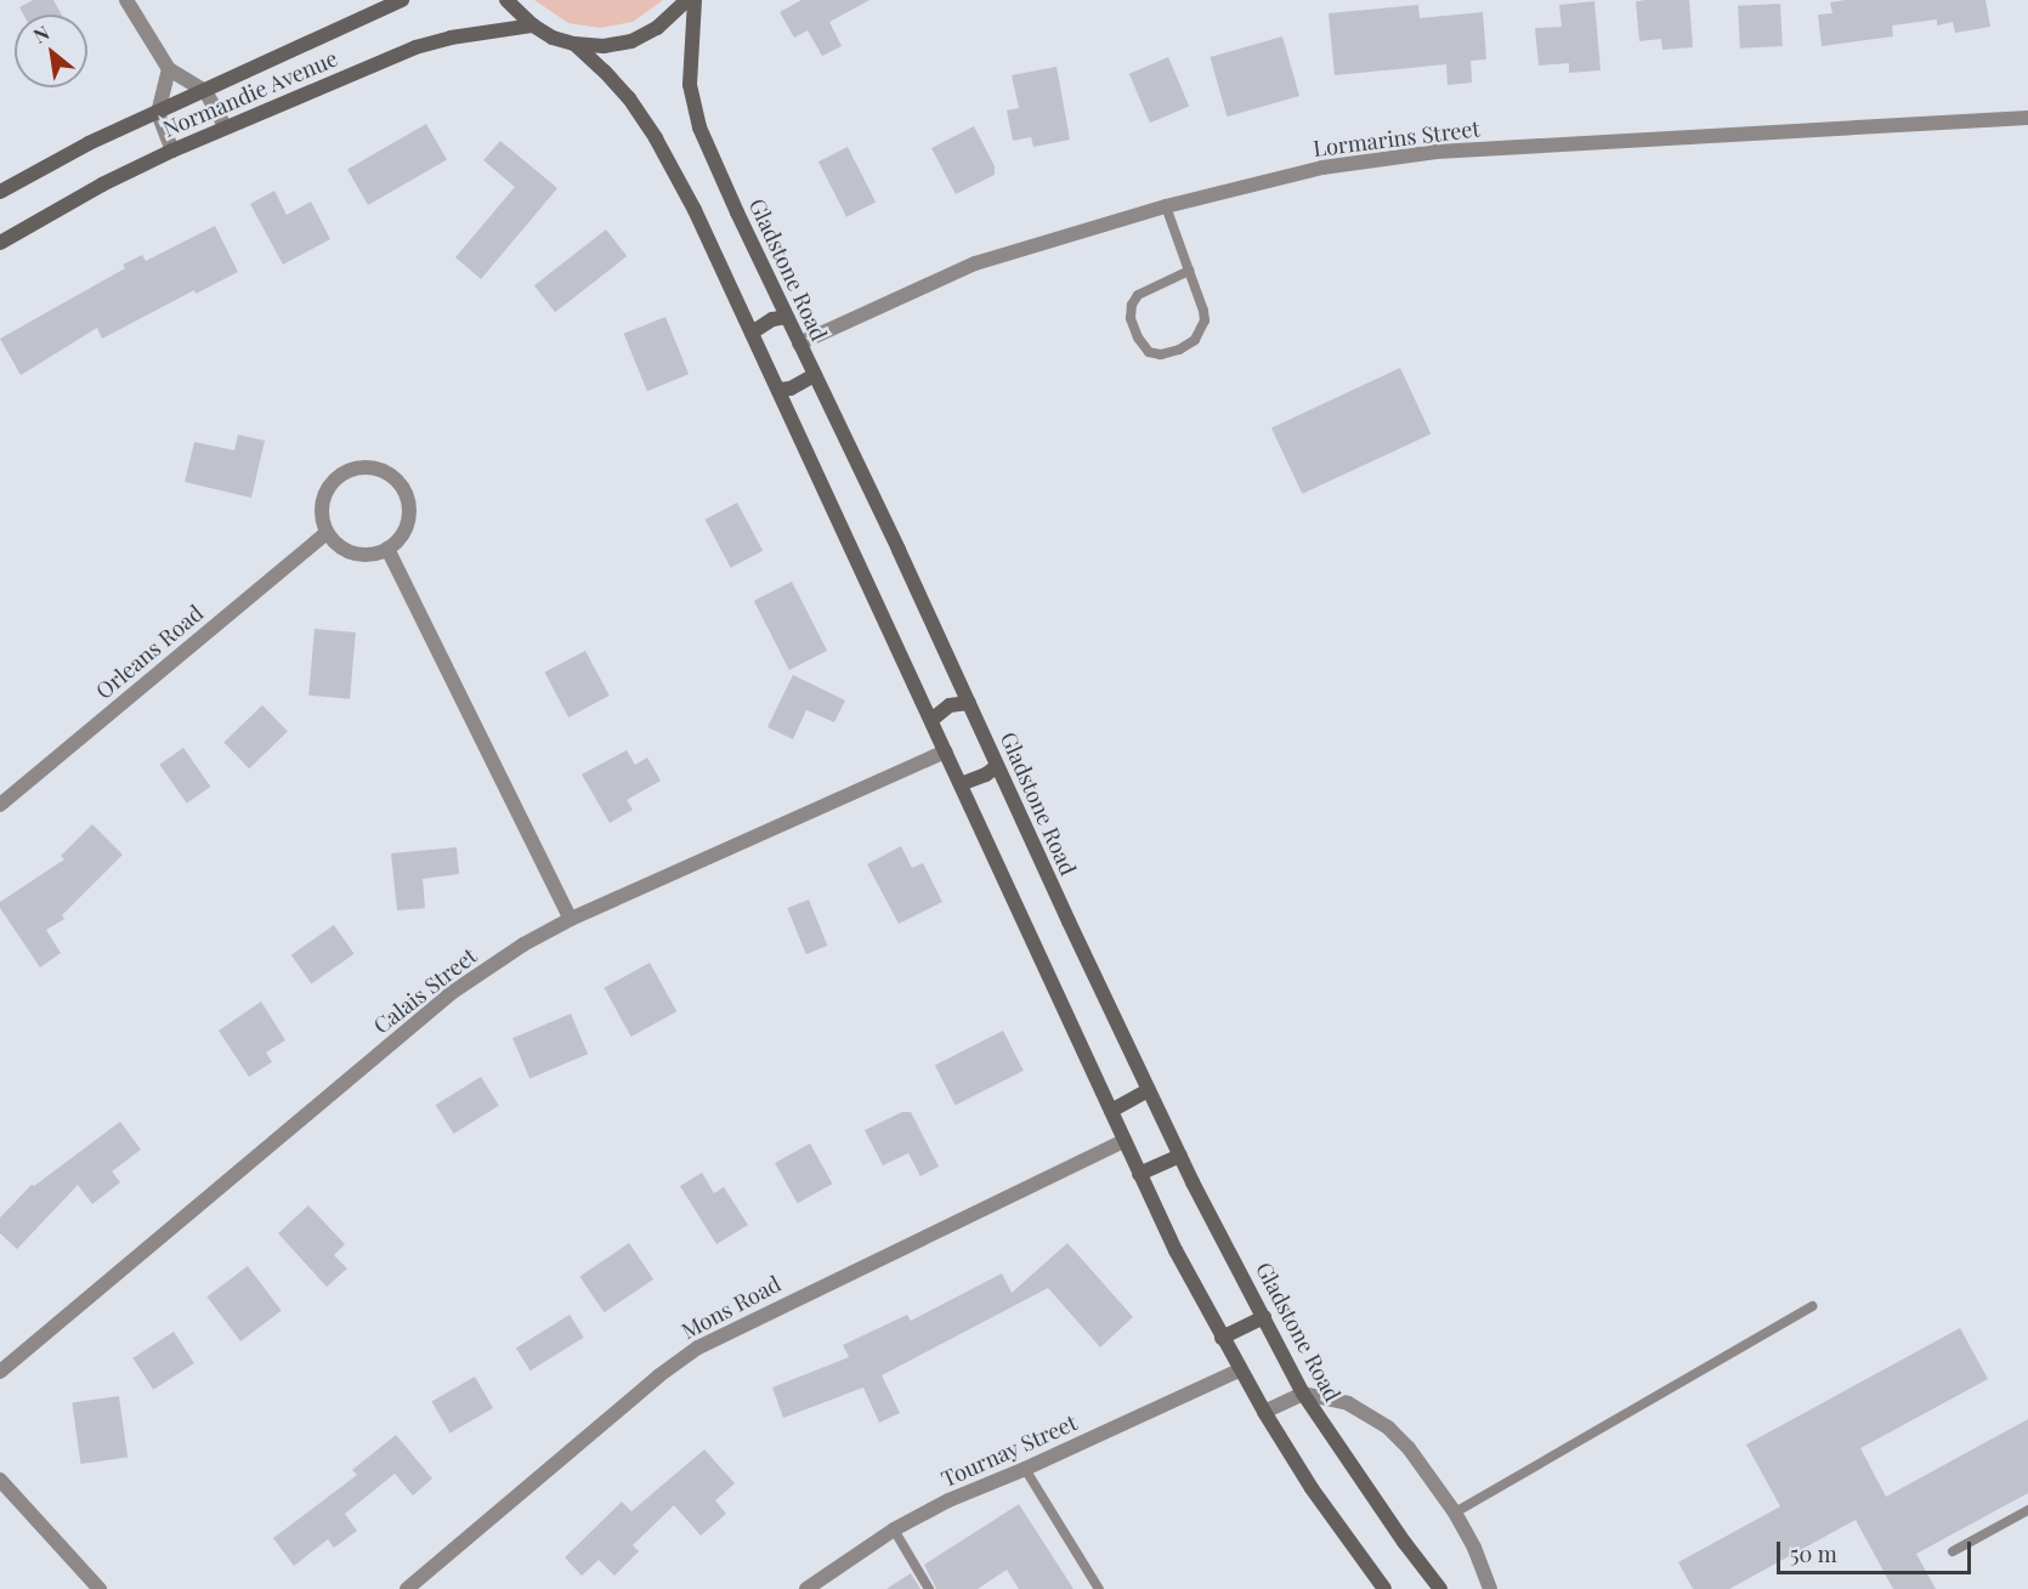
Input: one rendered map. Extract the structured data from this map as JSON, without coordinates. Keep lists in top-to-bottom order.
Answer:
{
  "streets": {
    "street": [
      "Normandie Avenue",
      "Lormarins Street",
      "Gladstone Road",
      "Orleans Road",
      "Calais Street",
      "Mons Road",
      "Tournay Street"
    ]
  },
  "crossings": [
    ["Lormarins Street", "Gladstone Road"]
  ],
  "scale_bar": "50 m",
  "north": "top left"
}
